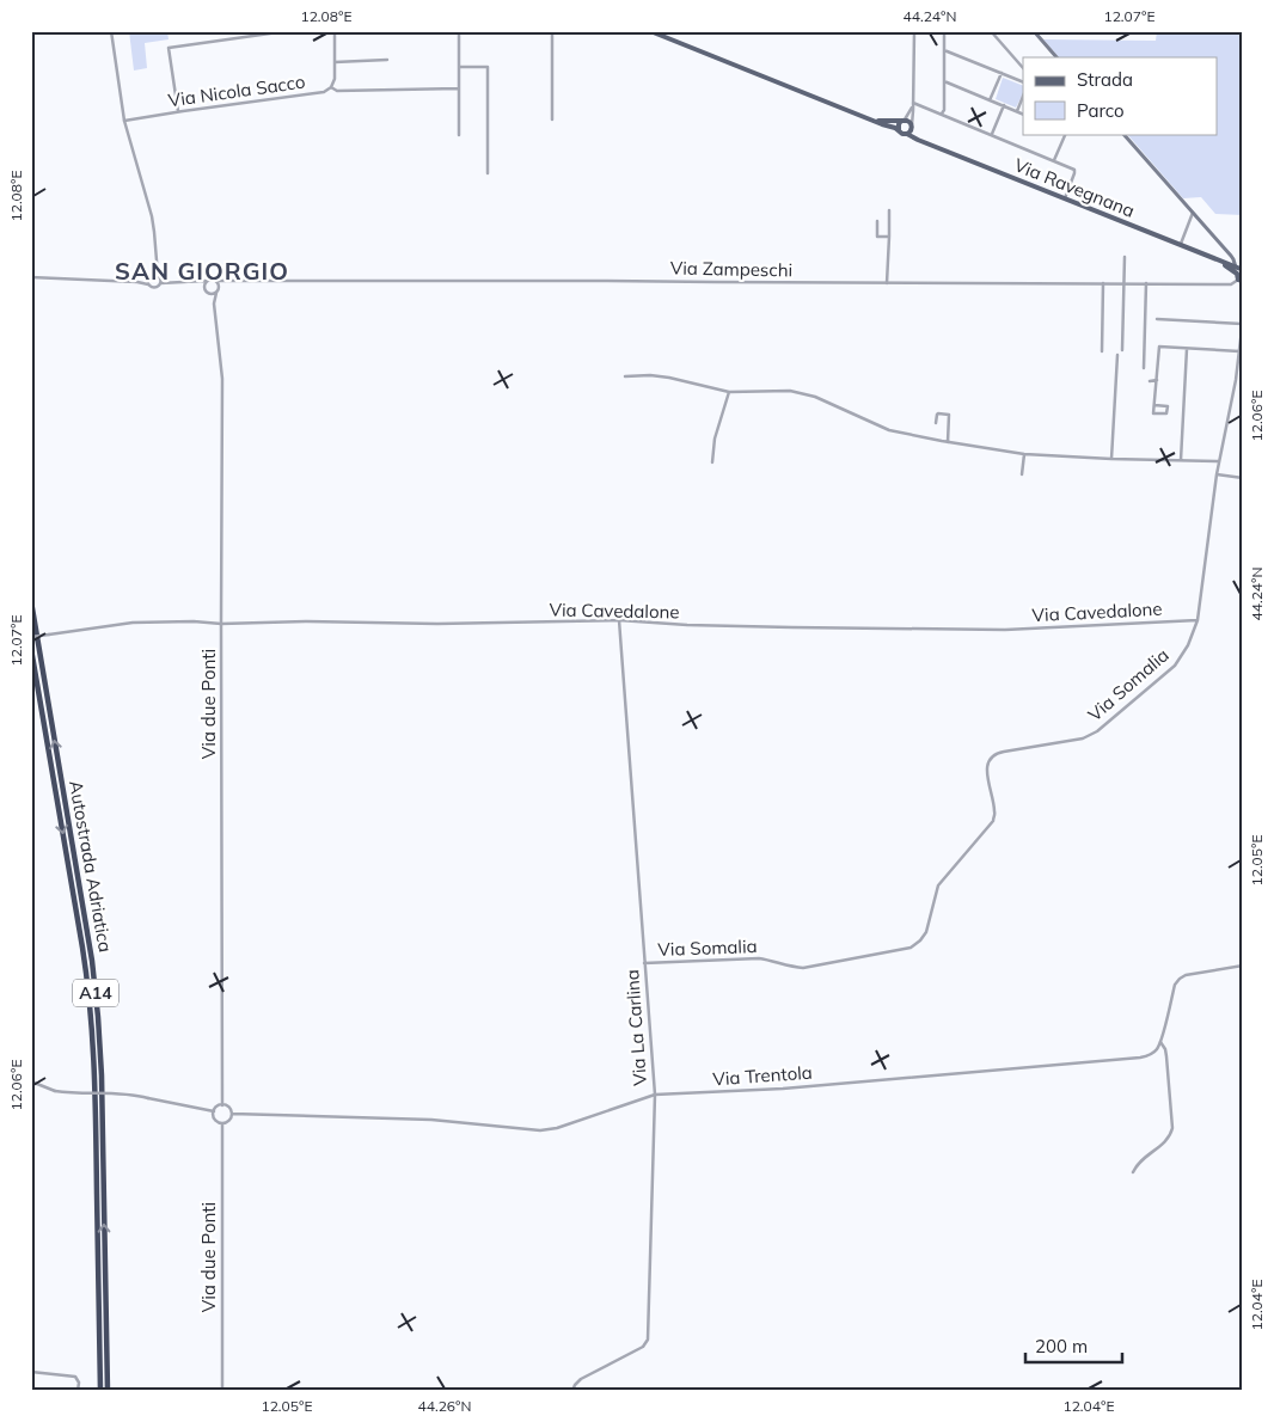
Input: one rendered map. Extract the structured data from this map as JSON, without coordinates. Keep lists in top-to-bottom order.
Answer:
{
  "streets": {
    "highway": ["Autostrada Adriatica", "A14"],
    "main road": ["Via Ravegnana"],
    "street": [
      "Via Nicola Sacco",
      "Via Zampeschi",
      "Via Cavedalone",
      "Via Somalia",
      "Via due Ponti",
      "Via La Carlina",
      "Via Trentola"
    ]
  },
  "crossings": [
    ["Via Ravegnana", "Via Zampeschi"],
    ["Via Zampeschi", "Via due Ponti"],
    ["Via Cavedalone", "Via Somalia"],
    ["Via Cavedalone", "Via due Ponti"],
    ["Via Cavedalone", "Via La Carlina"],
    ["Via Somalia", "Via La Carlina"],
    ["Via due Ponti", "Via Trentola"],
    ["Via La Carlina", "Via Trentola"]
  ],
  "districts": ["SAN GIORGIO"],
  "legend": ["Strada", "Parco"],
  "scale_bar": "200 m",
  "coordinates": [
    "12.08°E",
    "44.24°N",
    "12.07°E",
    "12.06°E",
    "12.05°E",
    "12.04°E",
    "44.26°N"
  ]
}
